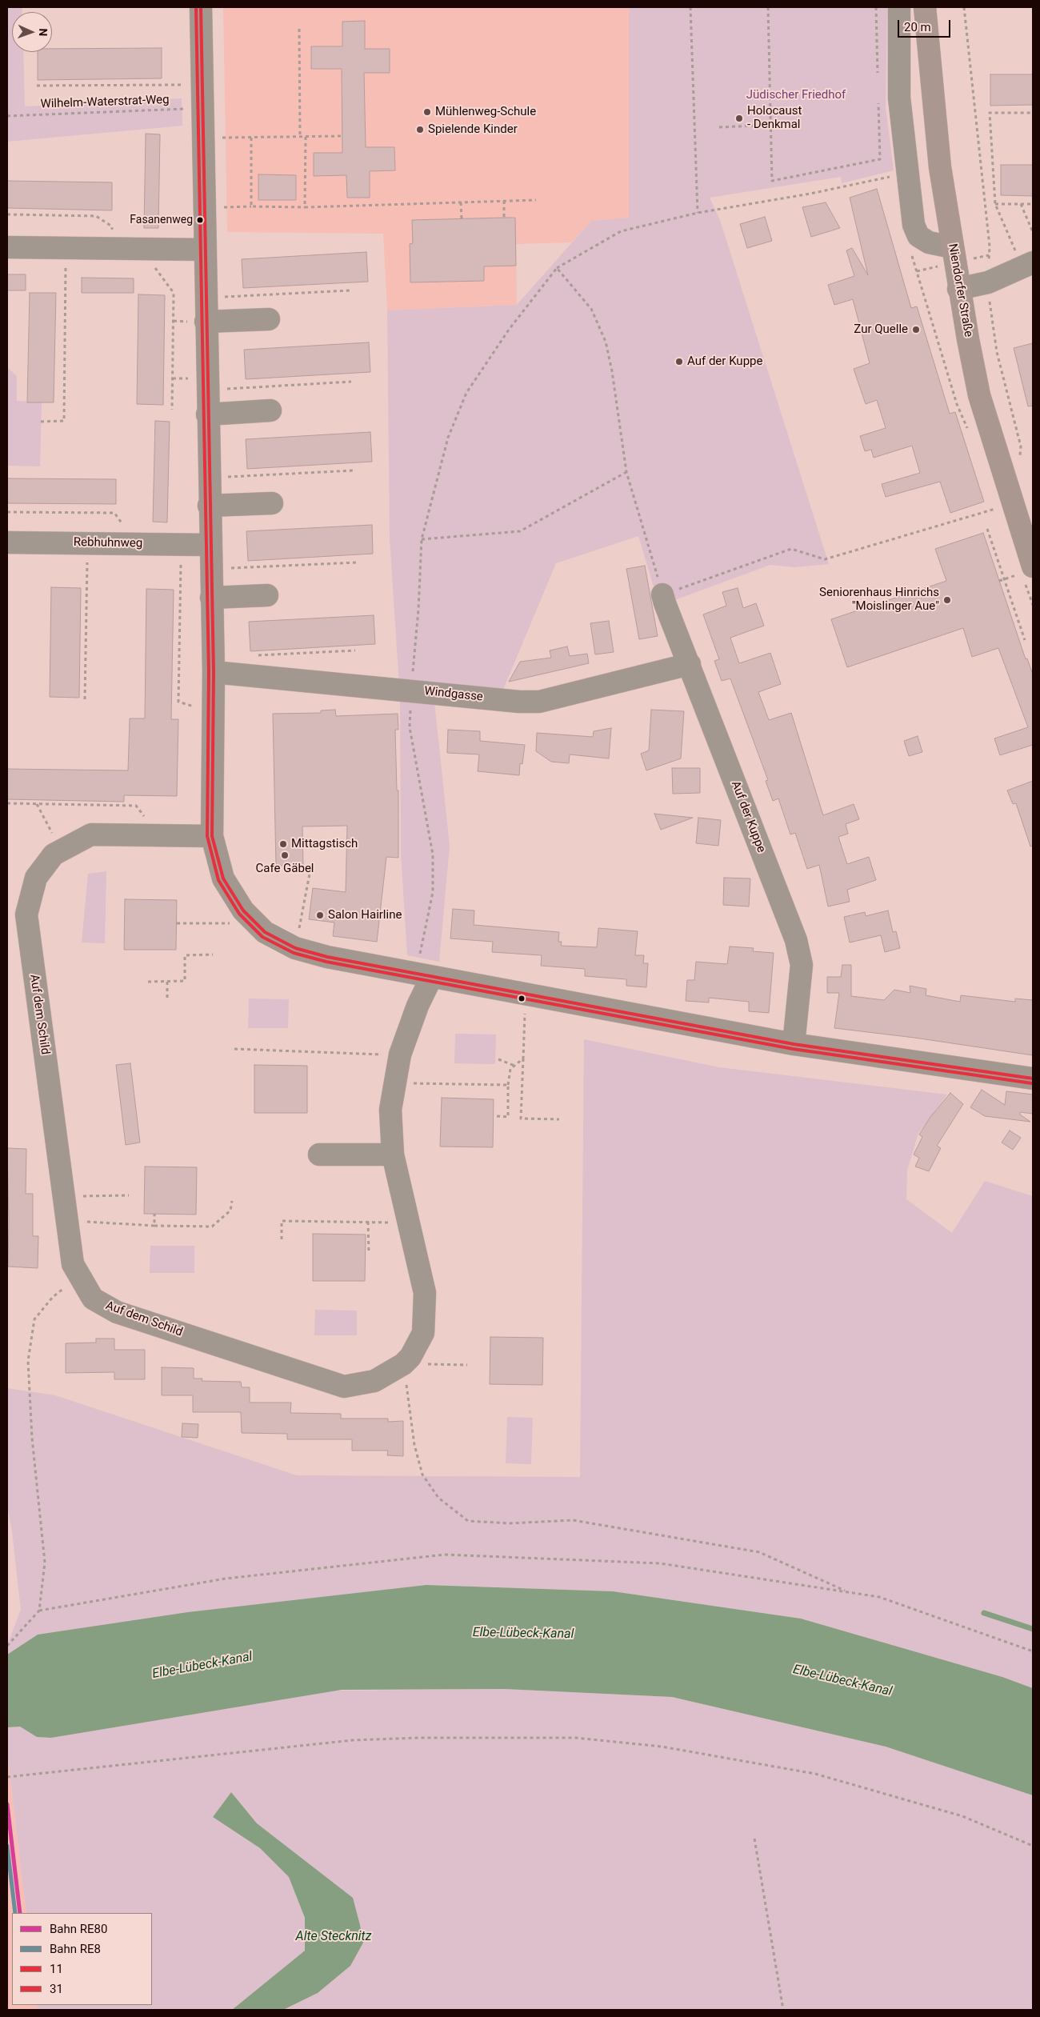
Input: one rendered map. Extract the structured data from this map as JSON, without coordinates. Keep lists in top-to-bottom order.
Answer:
{
  "streets": {
    "main road": ["Niendorfer Straße"],
    "street": [
      "Rebhuhnweg",
      "Windgasse",
      "Auf der Kuppe",
      "Auf dem Schild"
    ],
    "path": ["Wilhelm-Waterstrat-Weg"]
  },
  "crossings": [
    ["Windgasse", "Auf der Kuppe"]
  ],
  "water": ["Elbe-Lübeck-Kanal", "Alte Stecknitz"],
  "parks": ["Jüdischer Friedhof"],
  "places": [
    "Mühlenweg-Schule",
    "Holocaust - Denkmal",
    "Spielende Kinder",
    "Fasanenweg",
    "Zur Quelle",
    "Auf der Kuppe",
    "Seniorenhaus Hinrichs \"Moislinger Aue\"",
    "Mittagstisch",
    "Cafe Gäbel",
    "Salon Hairline"
  ],
  "lines": [
    "transit line 11",
    "transit line 31",
    "rail line RE80",
    "rail line RE8"
  ],
  "legend": [
    "Bahn RE80",
    "Bahn RE8",
    "11",
    "31"
  ],
  "scale_bar": "20 m",
  "north": "right"
}
